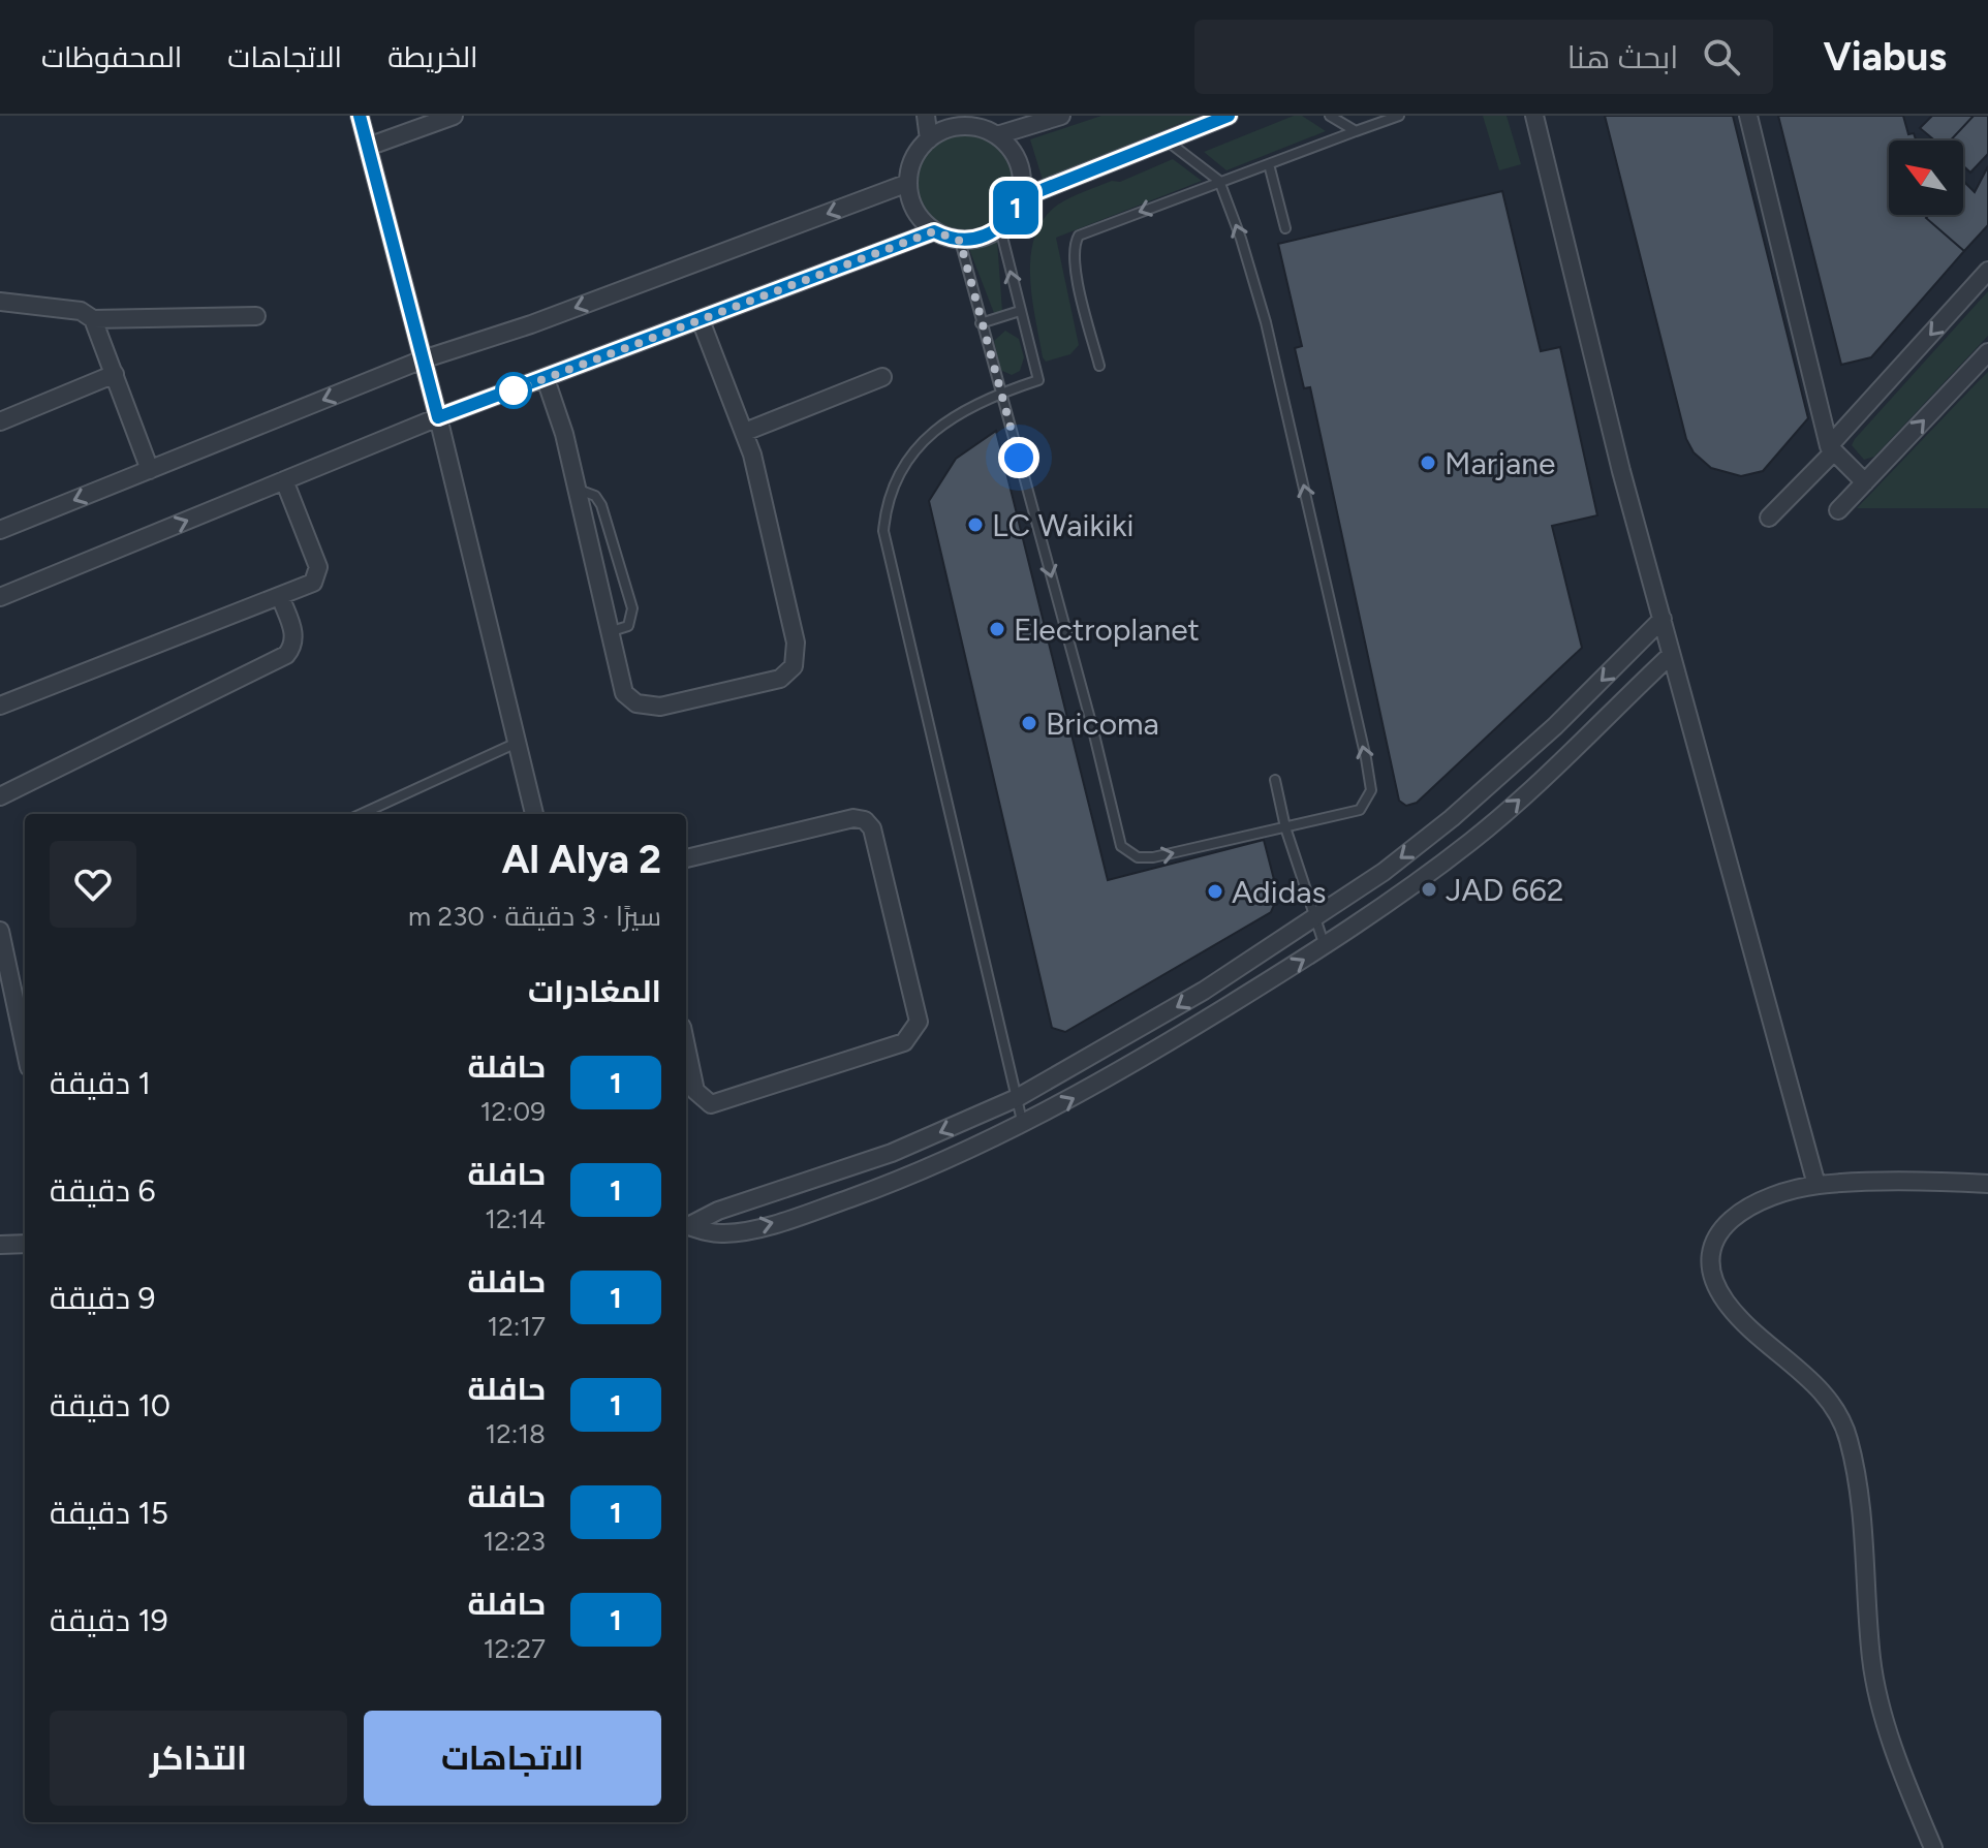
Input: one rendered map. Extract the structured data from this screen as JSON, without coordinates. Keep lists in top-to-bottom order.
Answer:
{
  "places": [
    "Marjane",
    "LC Waikiki",
    "Electroplanet",
    "Bricoma",
    "JAD 662",
    "Adidas"
  ],
  "lines": ["bus line 1"],
  "north": "top left",
  "page": {
    "header": "Viabus",
    "search": "ابحث هنا",
    "nav": ["الخريطة", "الاتجاهات", "المحفوظات"],
    "on_map": "1",
    "heading": [
      ["Al Alya 2", "سيرًا · 3 دقيقة · 230 m"],
      "المغادرات"
    ],
    "list": [
      {
        "mark": "1",
        "name": "حافلة",
        "note": "12:09",
        "value": "1 دقيقة"
      },
      {
        "mark": "1",
        "name": "حافلة",
        "note": "12:14",
        "value": "6 دقيقة"
      },
      {
        "mark": "1",
        "name": "حافلة",
        "note": "12:17",
        "value": "9 دقيقة"
      },
      {
        "mark": "1",
        "name": "حافلة",
        "note": "12:18",
        "value": "10 دقيقة"
      },
      {
        "mark": "1",
        "name": "حافلة",
        "note": "12:23",
        "value": "15 دقيقة"
      },
      {
        "mark": "1",
        "name": "حافلة",
        "note": "12:27",
        "value": "19 دقيقة"
      }
    ],
    "buttons": ["الاتجاهات", "التذاكر"]
  }
}
